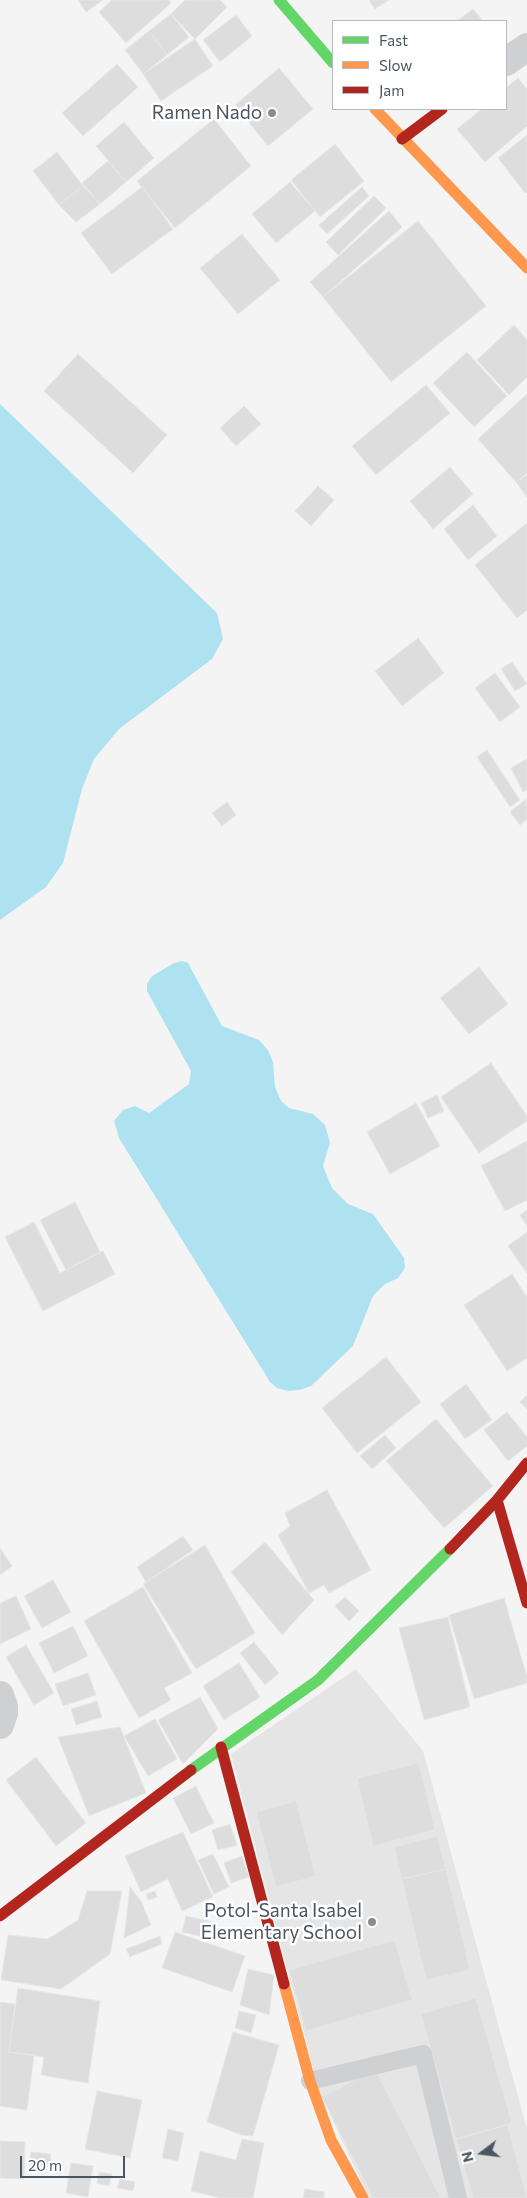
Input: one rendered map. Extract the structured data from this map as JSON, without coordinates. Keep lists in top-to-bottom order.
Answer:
{
  "places": ["Ramen Nado", "Potol-Santa Isabel Elementary School"],
  "legend": ["Fast", "Slow", "Jam"],
  "scale_bar": "20 m",
  "north": "left"
}
